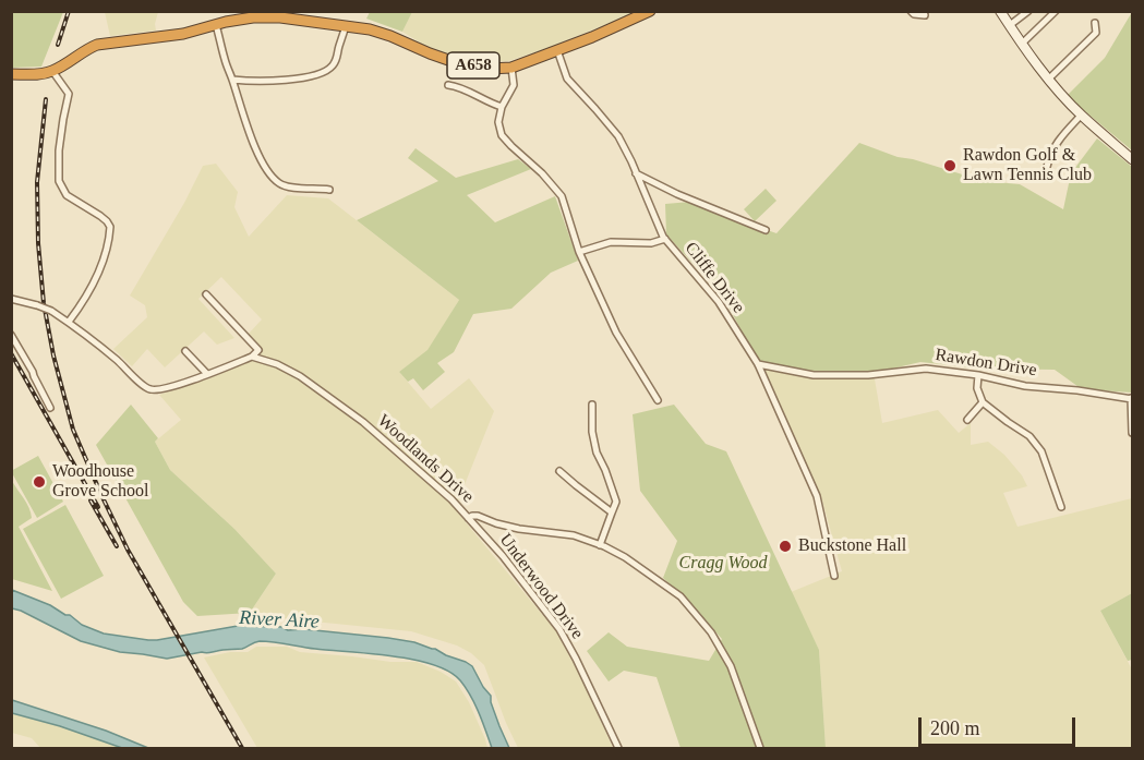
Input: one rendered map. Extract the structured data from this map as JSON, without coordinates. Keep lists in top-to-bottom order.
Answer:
{
  "streets": {
    "highway": ["A658"],
    "street": [
      "Cliffe Drive",
      "Rawdon Drive",
      "Woodlands Drive",
      "Underwood Drive"
    ]
  },
  "crossings": [
    ["A658", "Cliffe Drive"],
    ["Cliffe Drive", "Rawdon Drive"],
    ["Woodlands Drive", "Underwood Drive"]
  ],
  "water": ["River Aire"],
  "parks": ["Cragg Wood"],
  "places": ["Rawdon Golf & Lawn Tennis Club", "Woodhouse Grove School", "Buckstone Hall"],
  "scale_bar": "200 m"
}
